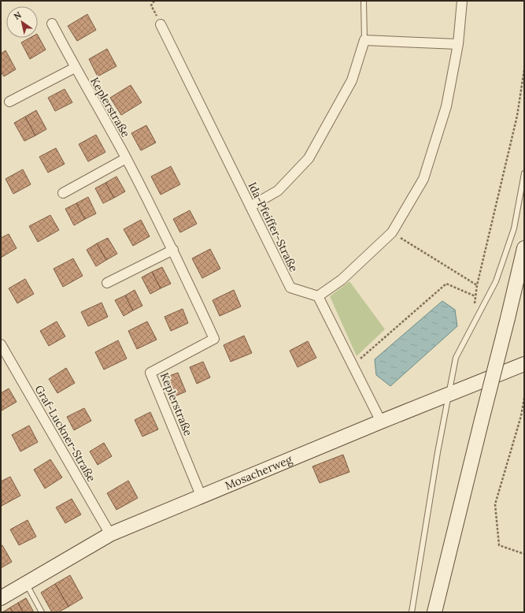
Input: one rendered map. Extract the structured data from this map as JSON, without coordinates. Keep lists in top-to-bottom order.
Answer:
{
  "streets": {
    "street": [
      "Keplerstraße",
      "Ida-Pfeiffer-Straße",
      "Graf-Luckner-Straße",
      "Mosacherweg"
    ]
  },
  "crossings": [
    ["Keplerstraße", "Mosacherweg"],
    ["Graf-Luckner-Straße", "Mosacherweg"]
  ],
  "north": "top left"
}
